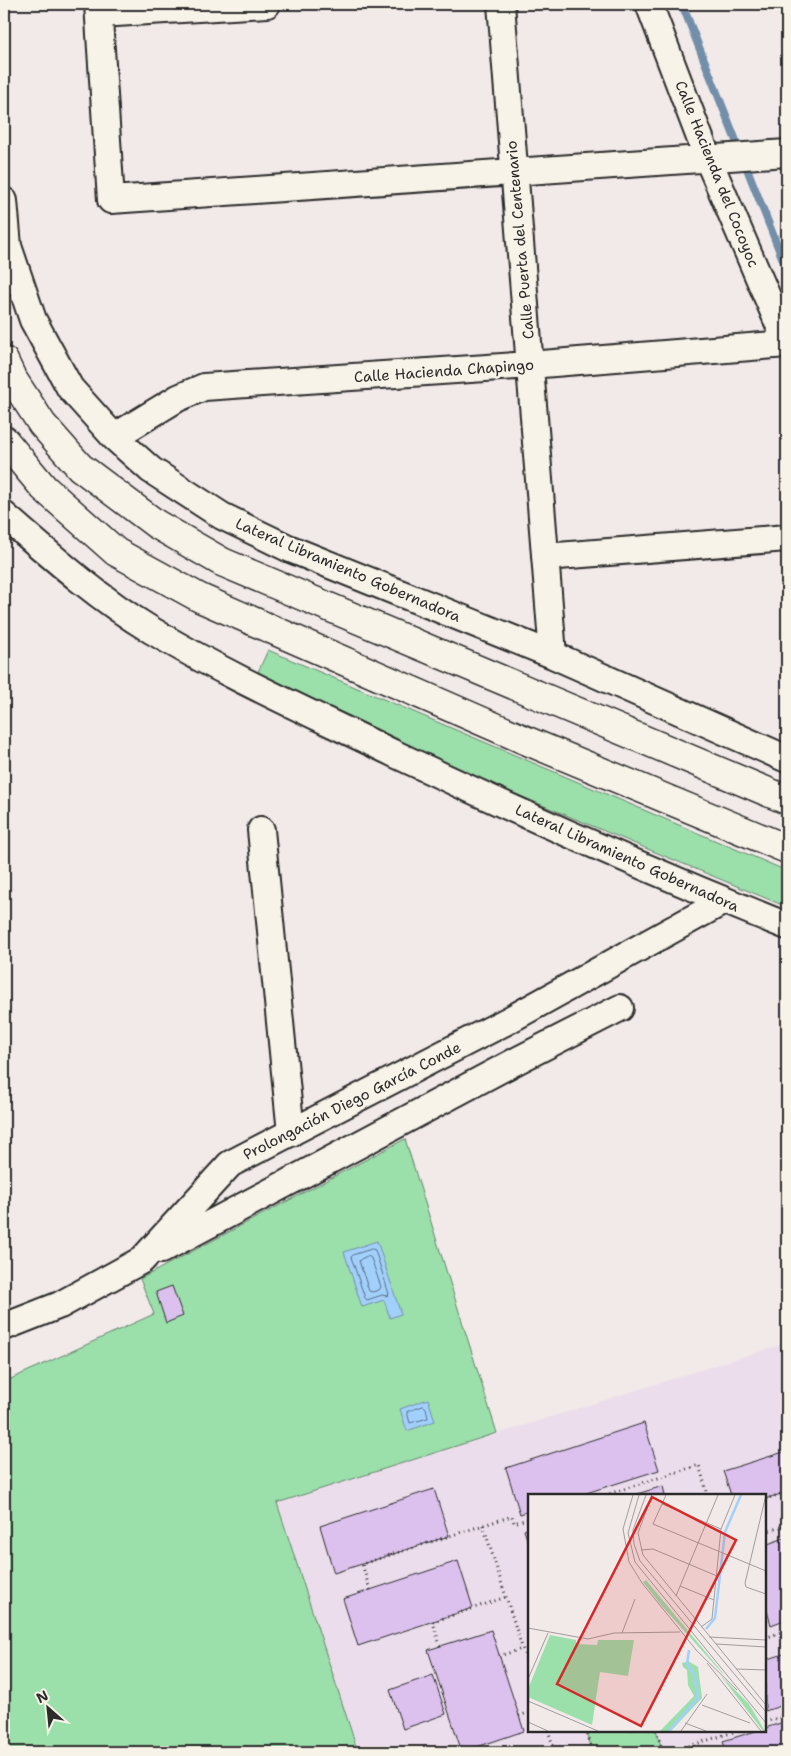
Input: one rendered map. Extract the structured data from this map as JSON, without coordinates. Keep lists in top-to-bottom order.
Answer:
{
  "streets": {
    "street": [
      "Calle Hacienda del Cocoyoc",
      "Calle Puerta del Centenario",
      "Calle Hacienda Chapingo",
      "Lateral Libramiento Gobernadora",
      "Prolongación Diego García Conde"
    ]
  },
  "crossings": [
    ["Calle Hacienda del Cocoyoc", "Calle Hacienda Chapingo"],
    ["Calle Puerta del Centenario", "Calle Hacienda Chapingo"],
    ["Calle Puerta del Centenario", "Lateral Libramiento Gobernadora"],
    ["Calle Hacienda Chapingo", "Lateral Libramiento Gobernadora"],
    ["Lateral Libramiento Gobernadora", "Prolongación Diego García Conde"]
  ],
  "north": "top left"
}
